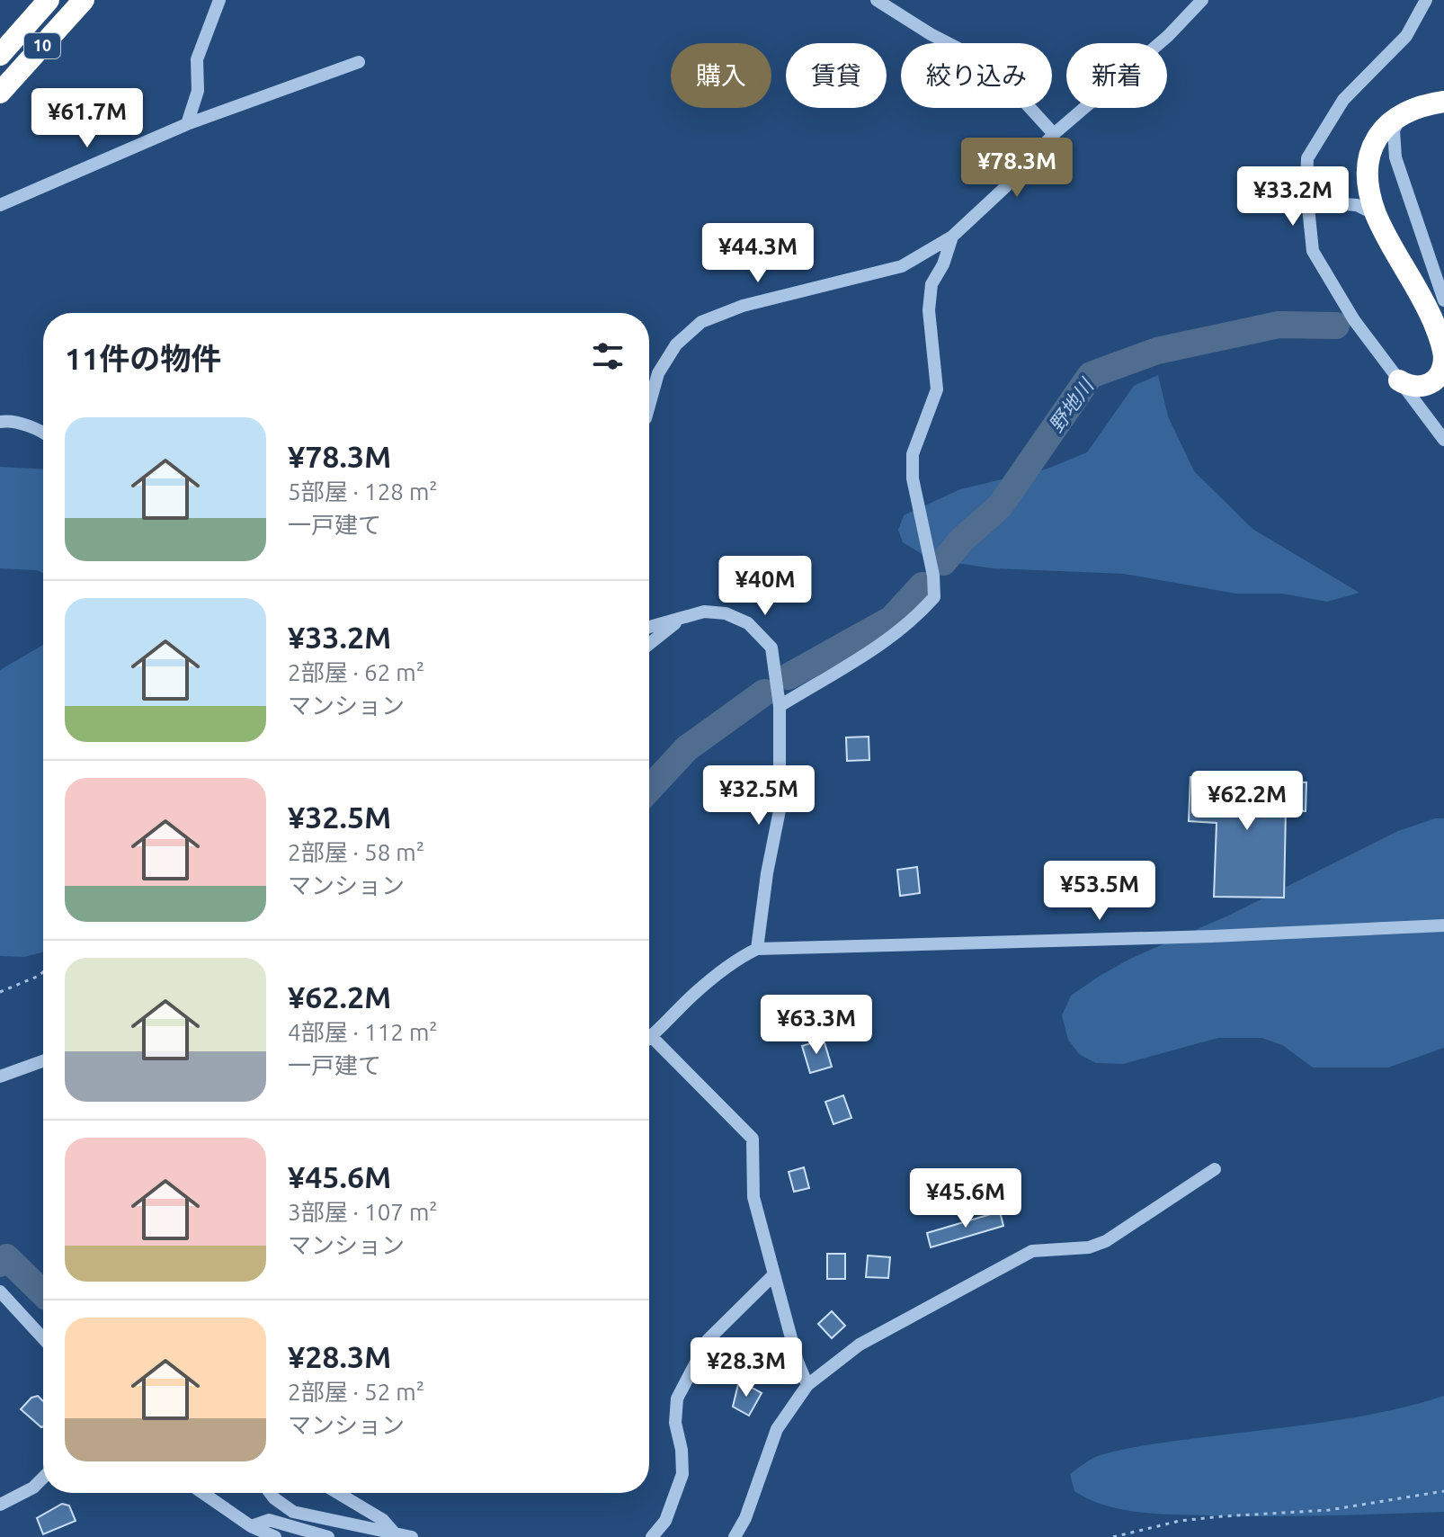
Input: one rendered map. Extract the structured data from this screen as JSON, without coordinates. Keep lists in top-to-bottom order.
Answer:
{
  "streets": {
    "highway": ["10"]
  },
  "water": ["野地川"],
  "page": {
    "chip": [
      "購入",
      "賃貸",
      "絞り込み",
      "新着"
    ],
    "price": [
      "¥61.7M",
      "¥78.3M",
      "¥33.2M",
      "¥44.3M",
      "¥40M",
      "¥32.5M",
      "¥62.2M",
      "¥53.5M",
      "¥63.3M",
      "¥45.6M",
      "¥28.3M"
    ],
    "heading": "11件の物件",
    "list": [
      {
        "name": "¥78.3M",
        "note": "5部屋 · 128 m² · 一戸建て"
      },
      {
        "name": "¥33.2M",
        "note": "2部屋 · 62 m² · マンション"
      },
      {
        "name": "¥32.5M",
        "note": "2部屋 · 58 m² · マンション"
      },
      {
        "name": "¥62.2M",
        "note": "4部屋 · 112 m² · 一戸建て"
      },
      {
        "name": "¥45.6M",
        "note": "3部屋 · 107 m² · マンション"
      },
      {
        "name": "¥28.3M",
        "note": "2部屋 · 52 m² · マンション"
      }
    ]
  }
}
